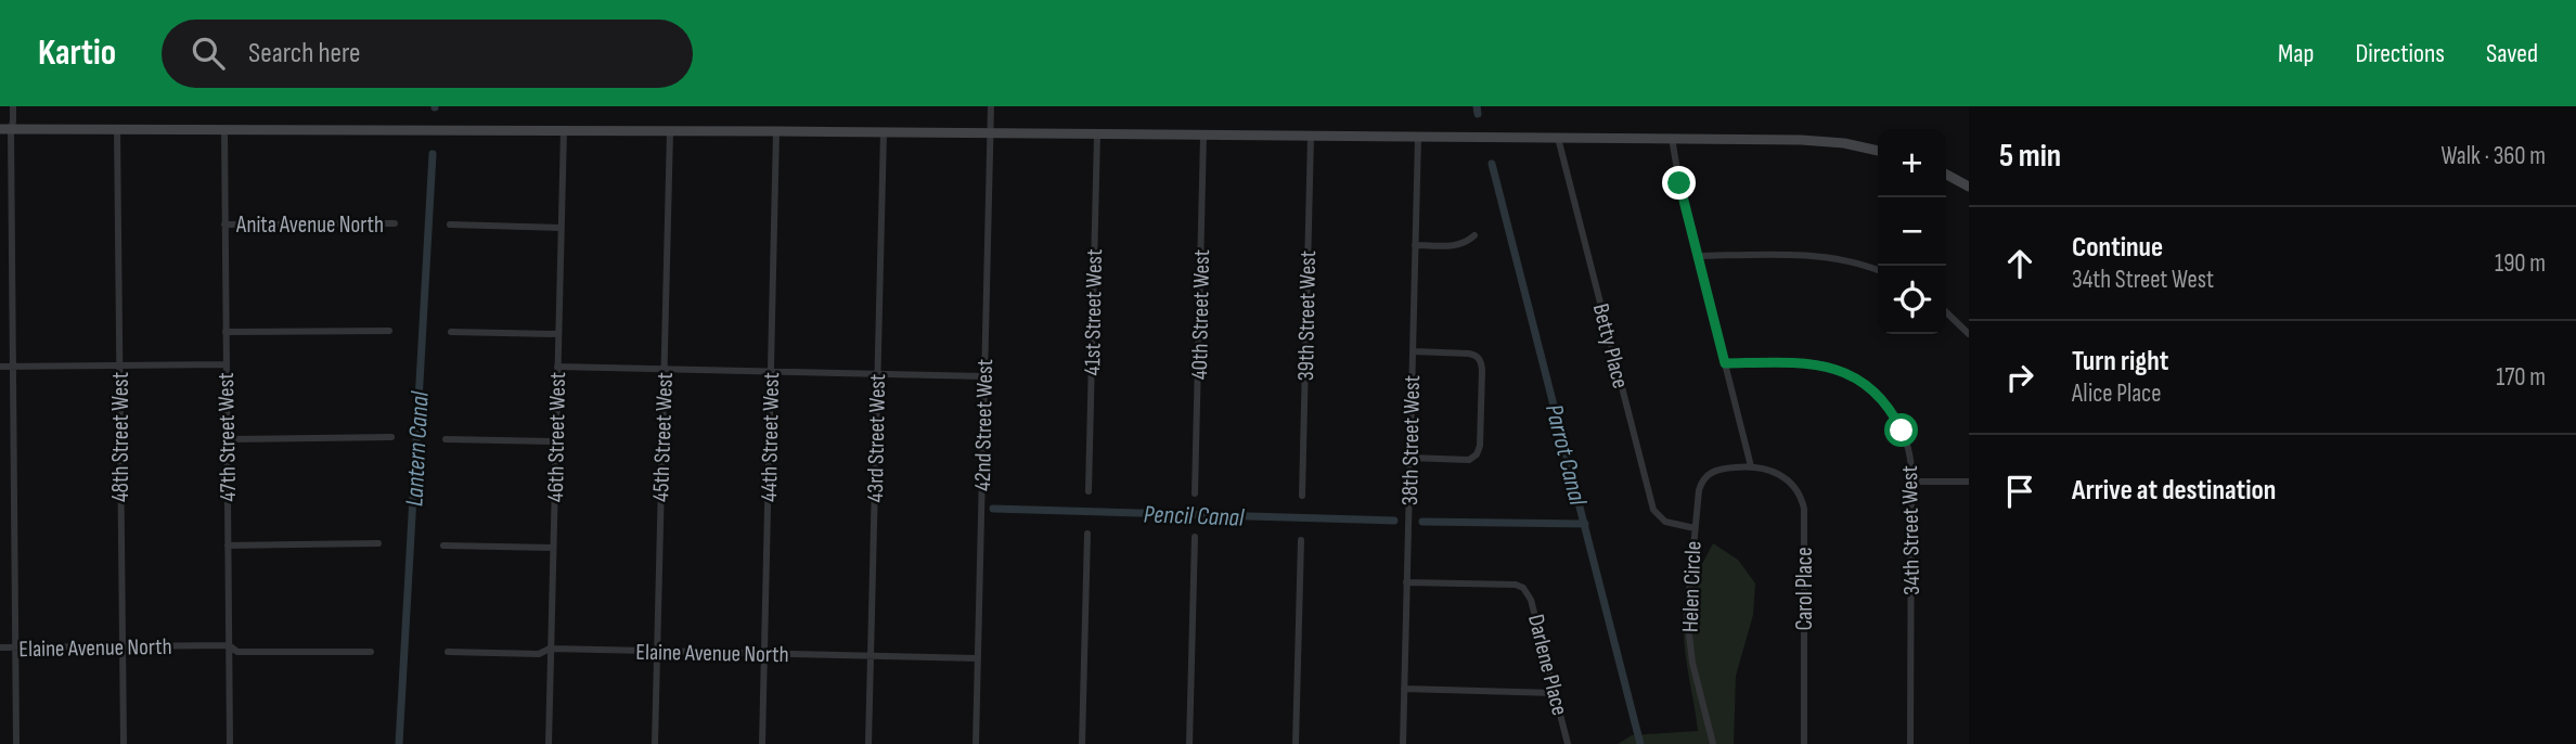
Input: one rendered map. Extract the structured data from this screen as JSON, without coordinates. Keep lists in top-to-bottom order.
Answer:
{
  "streets": {
    "street": [
      "Anita Avenue North",
      "41st Street West",
      "40th Street West",
      "39th Street West",
      "Betty Place",
      "42nd Street West",
      "48th Street West",
      "47th Street West",
      "46th Street West",
      "45th Street West",
      "44th Street West",
      "43rd Street West",
      "38th Street West",
      "34th Street West",
      "Helen Circle",
      "Carol Place",
      "Elaine Avenue North",
      "Darlene Place"
    ]
  },
  "crossings": [
    ["Anita Avenue North", "47th Street West"],
    ["Betty Place", "Helen Circle"],
    ["42nd Street West", "Elaine Avenue North"],
    ["48th Street West", "Elaine Avenue North"],
    ["47th Street West", "Elaine Avenue North"],
    ["46th Street West", "Elaine Avenue North"],
    ["45th Street West", "Elaine Avenue North"],
    ["44th Street West", "Elaine Avenue North"],
    ["43rd Street West", "Elaine Avenue North"],
    ["38th Street West", "Darlene Place"],
    ["Helen Circle", "Carol Place"]
  ],
  "water": ["Lantern Canal", "Parrot Canal", "Pencil Canal"],
  "page": {
    "header": "Kartio",
    "search": "Search here",
    "nav": ["Map", "Directions", "Saved"],
    "heading": ["5 min", "Walk · 360 m"],
    "map_buttons": ["+", "−"],
    "list": [
      ["Continue", "34th Street West", "190 m"],
      ["Turn right", "Alice Place", "170 m"],
      "Arrive at destination"
    ]
  }
}
